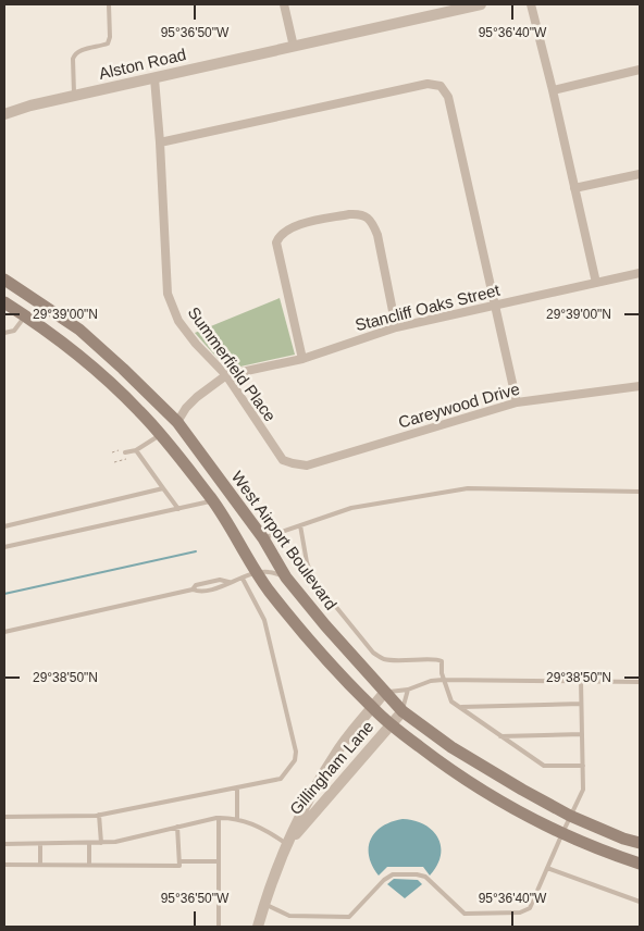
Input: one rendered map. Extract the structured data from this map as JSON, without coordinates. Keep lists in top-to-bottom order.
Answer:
{
  "streets": {
    "main road": ["West Airport Boulevard"],
    "street": [
      "Alston Road",
      "Stancliff Oaks Street",
      "Summerfield Place",
      "Careywood Drive",
      "Gillingham Lane"
    ]
  },
  "crossings": [
    ["Alston Road", "Summerfield Place"],
    ["Stancliff Oaks Street", "Summerfield Place"],
    ["Stancliff Oaks Street", "West Airport Boulevard"],
    ["Summerfield Place", "Careywood Drive"],
    ["West Airport Boulevard", "Gillingham Lane"]
  ],
  "coordinates": [
    "95°36'50\"W",
    "95°36'40\"W",
    "29°39'00\"N",
    "29°38'50\"N"
  ]
}
